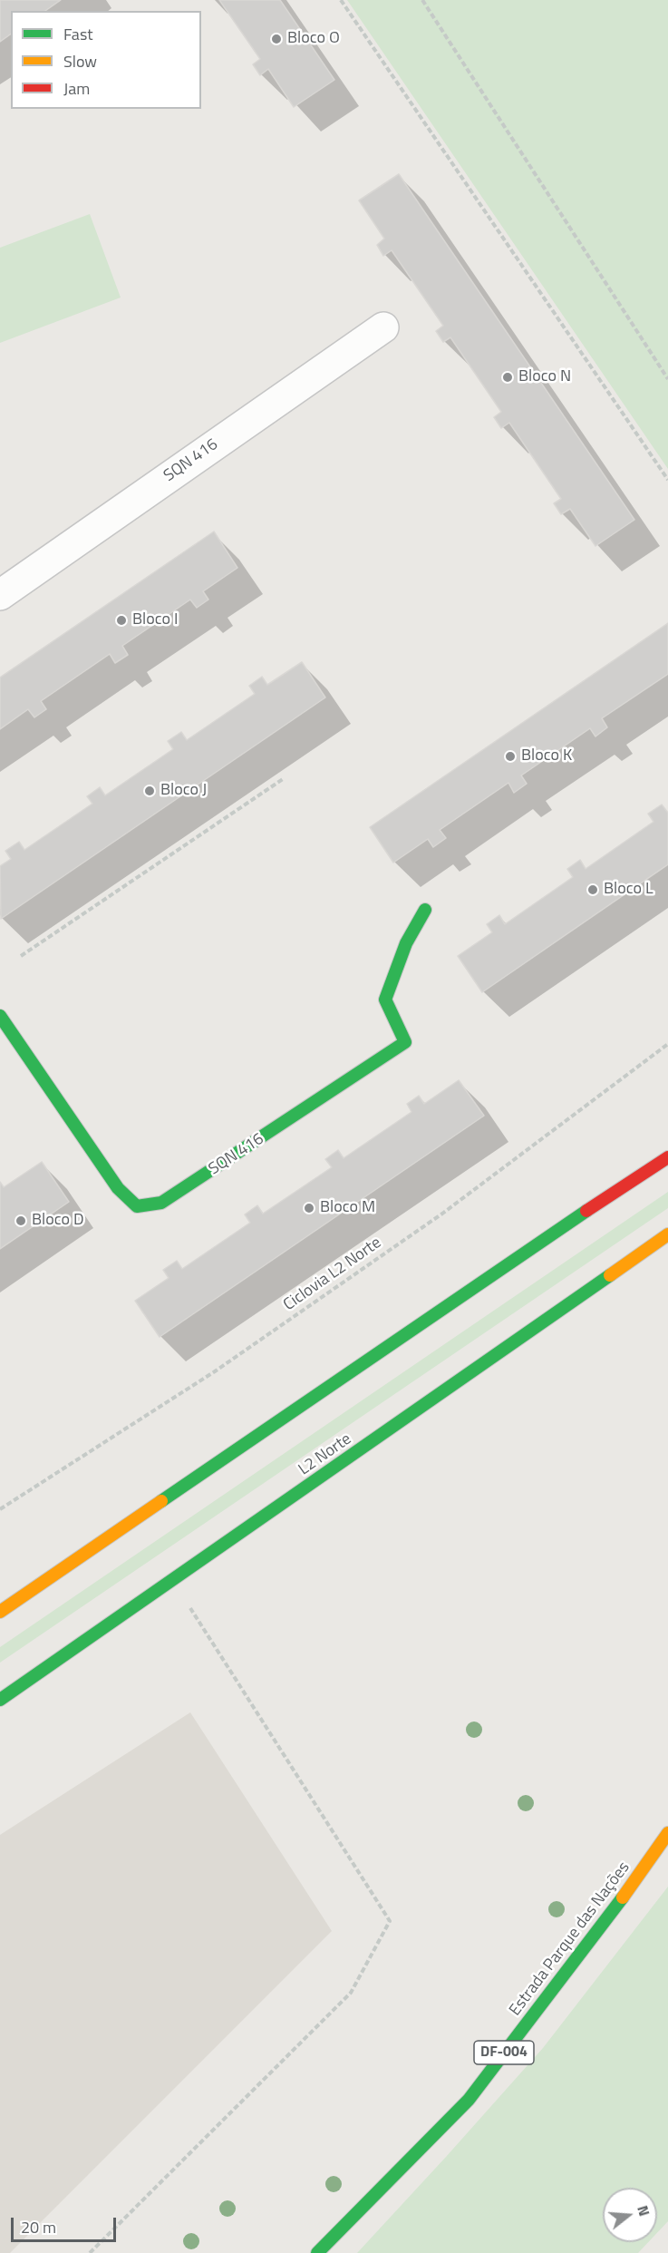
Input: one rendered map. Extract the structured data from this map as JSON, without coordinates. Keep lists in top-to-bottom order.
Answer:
{
  "streets": {
    "main road": [
      "SQN 416",
      "L2 Norte",
      "Estrada Parque das Nações",
      "DF-004"
    ],
    "path": ["Ciclovia L2 Norte"]
  },
  "places": [
    "Bloco O",
    "Bloco N",
    "Bloco I",
    "Bloco K",
    "Bloco J",
    "Bloco L",
    "Bloco M",
    "Bloco D"
  ],
  "legend": ["Fast", "Slow", "Jam"],
  "scale_bar": "20 m",
  "north": "right"
}
